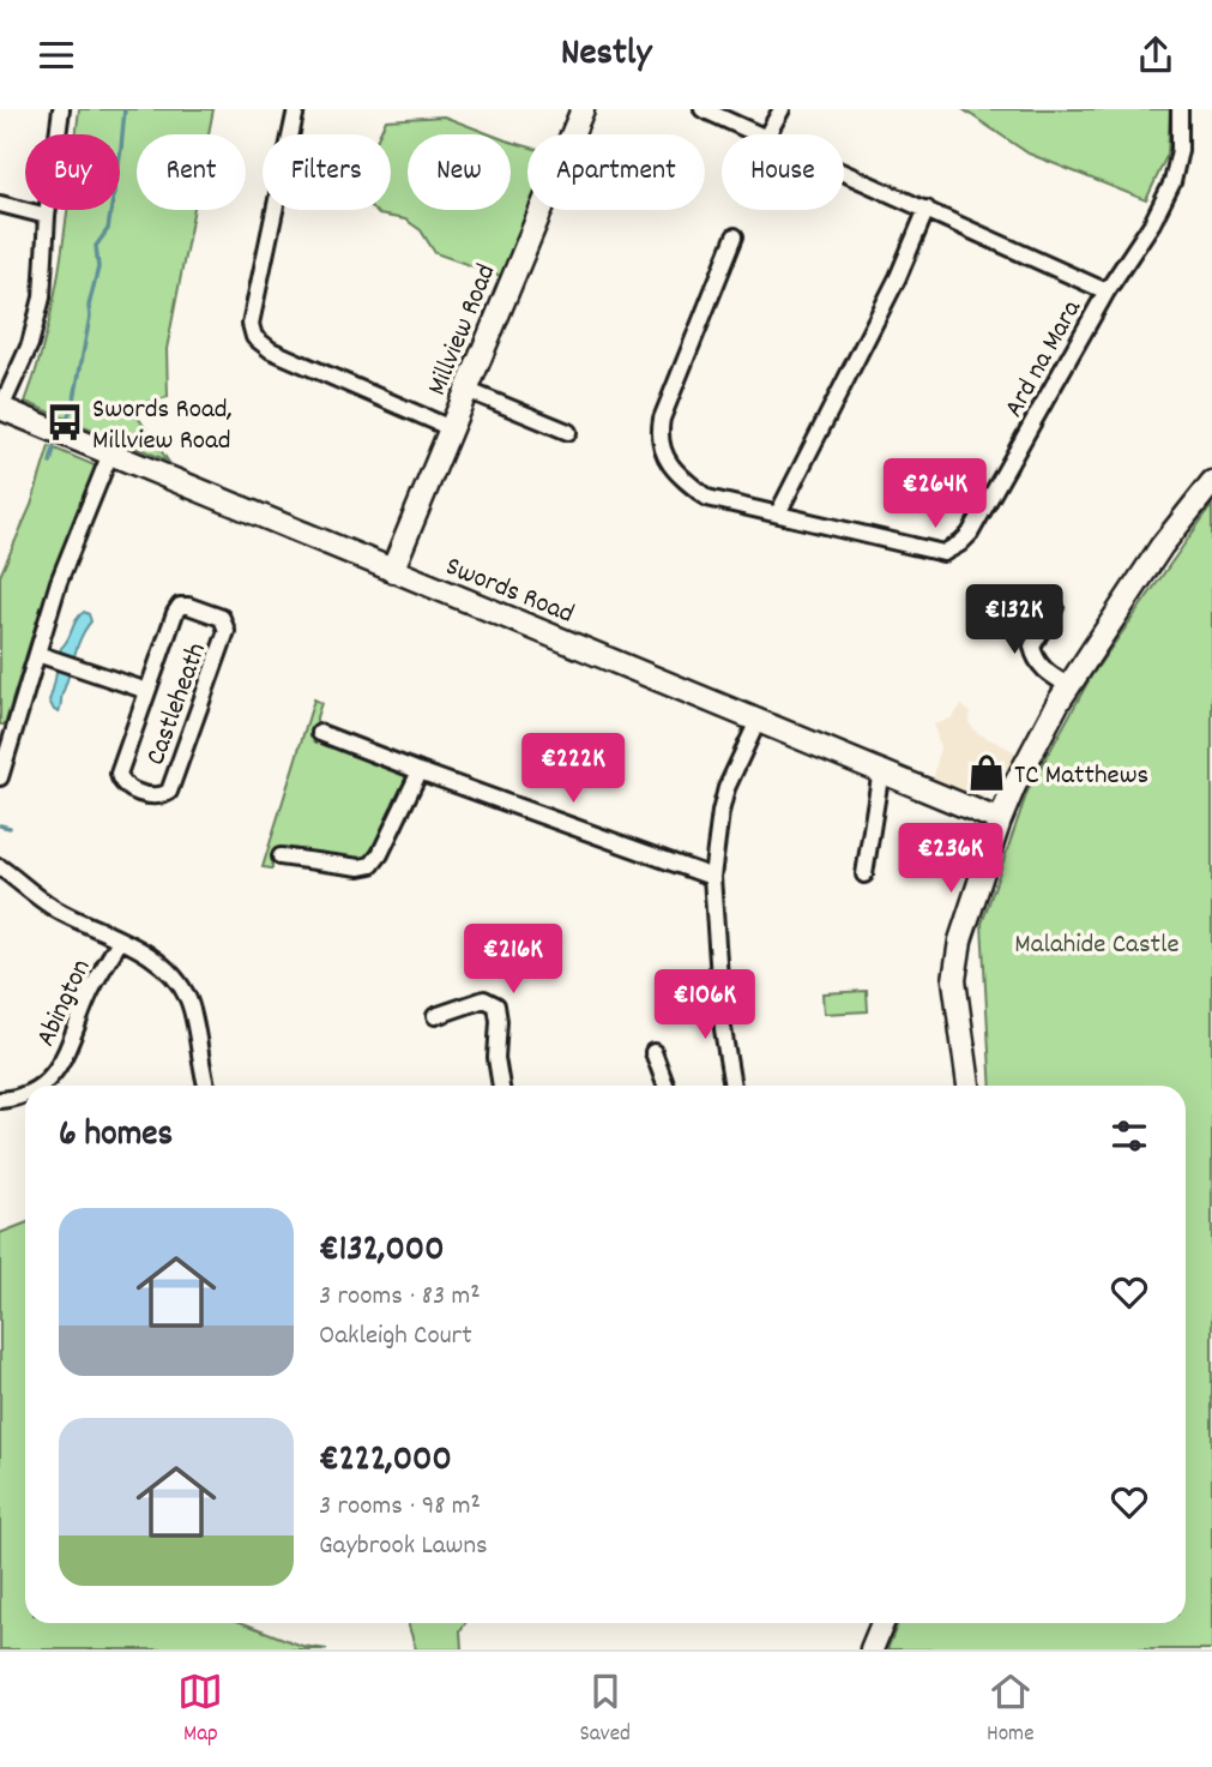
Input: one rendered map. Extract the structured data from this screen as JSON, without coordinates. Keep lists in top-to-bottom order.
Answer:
{
  "streets": {
    "main road": ["Millview Road", "Swords Road"],
    "street": ["Ard na Mara", "Castleheath", "Abington"]
  },
  "crossings": [
    ["Millview Road", "Swords Road"]
  ],
  "parks": ["Malahide Castle"],
  "places": {
    "bus stop": ["Swords Road, Millview Road"],
    "shop": ["TC Matthews"]
  },
  "page": {
    "header": "Nestly",
    "chip": [
      "Buy",
      "Rent",
      "Filters",
      "New",
      "Apartment",
      "House"
    ],
    "price": [
      "€264K",
      "€132K",
      "€222K",
      "€236K",
      "€216K",
      "€106K"
    ],
    "heading": "6 homes",
    "list": [
      {
        "name": "€132,000",
        "note": "3 rooms · 83 m² · Oakleigh Court"
      },
      {
        "name": "€222,000",
        "note": "3 rooms · 98 m² · Gaybrook Lawns"
      }
    ],
    "tabs": ["Map", "Saved", "Home"]
  }
}
